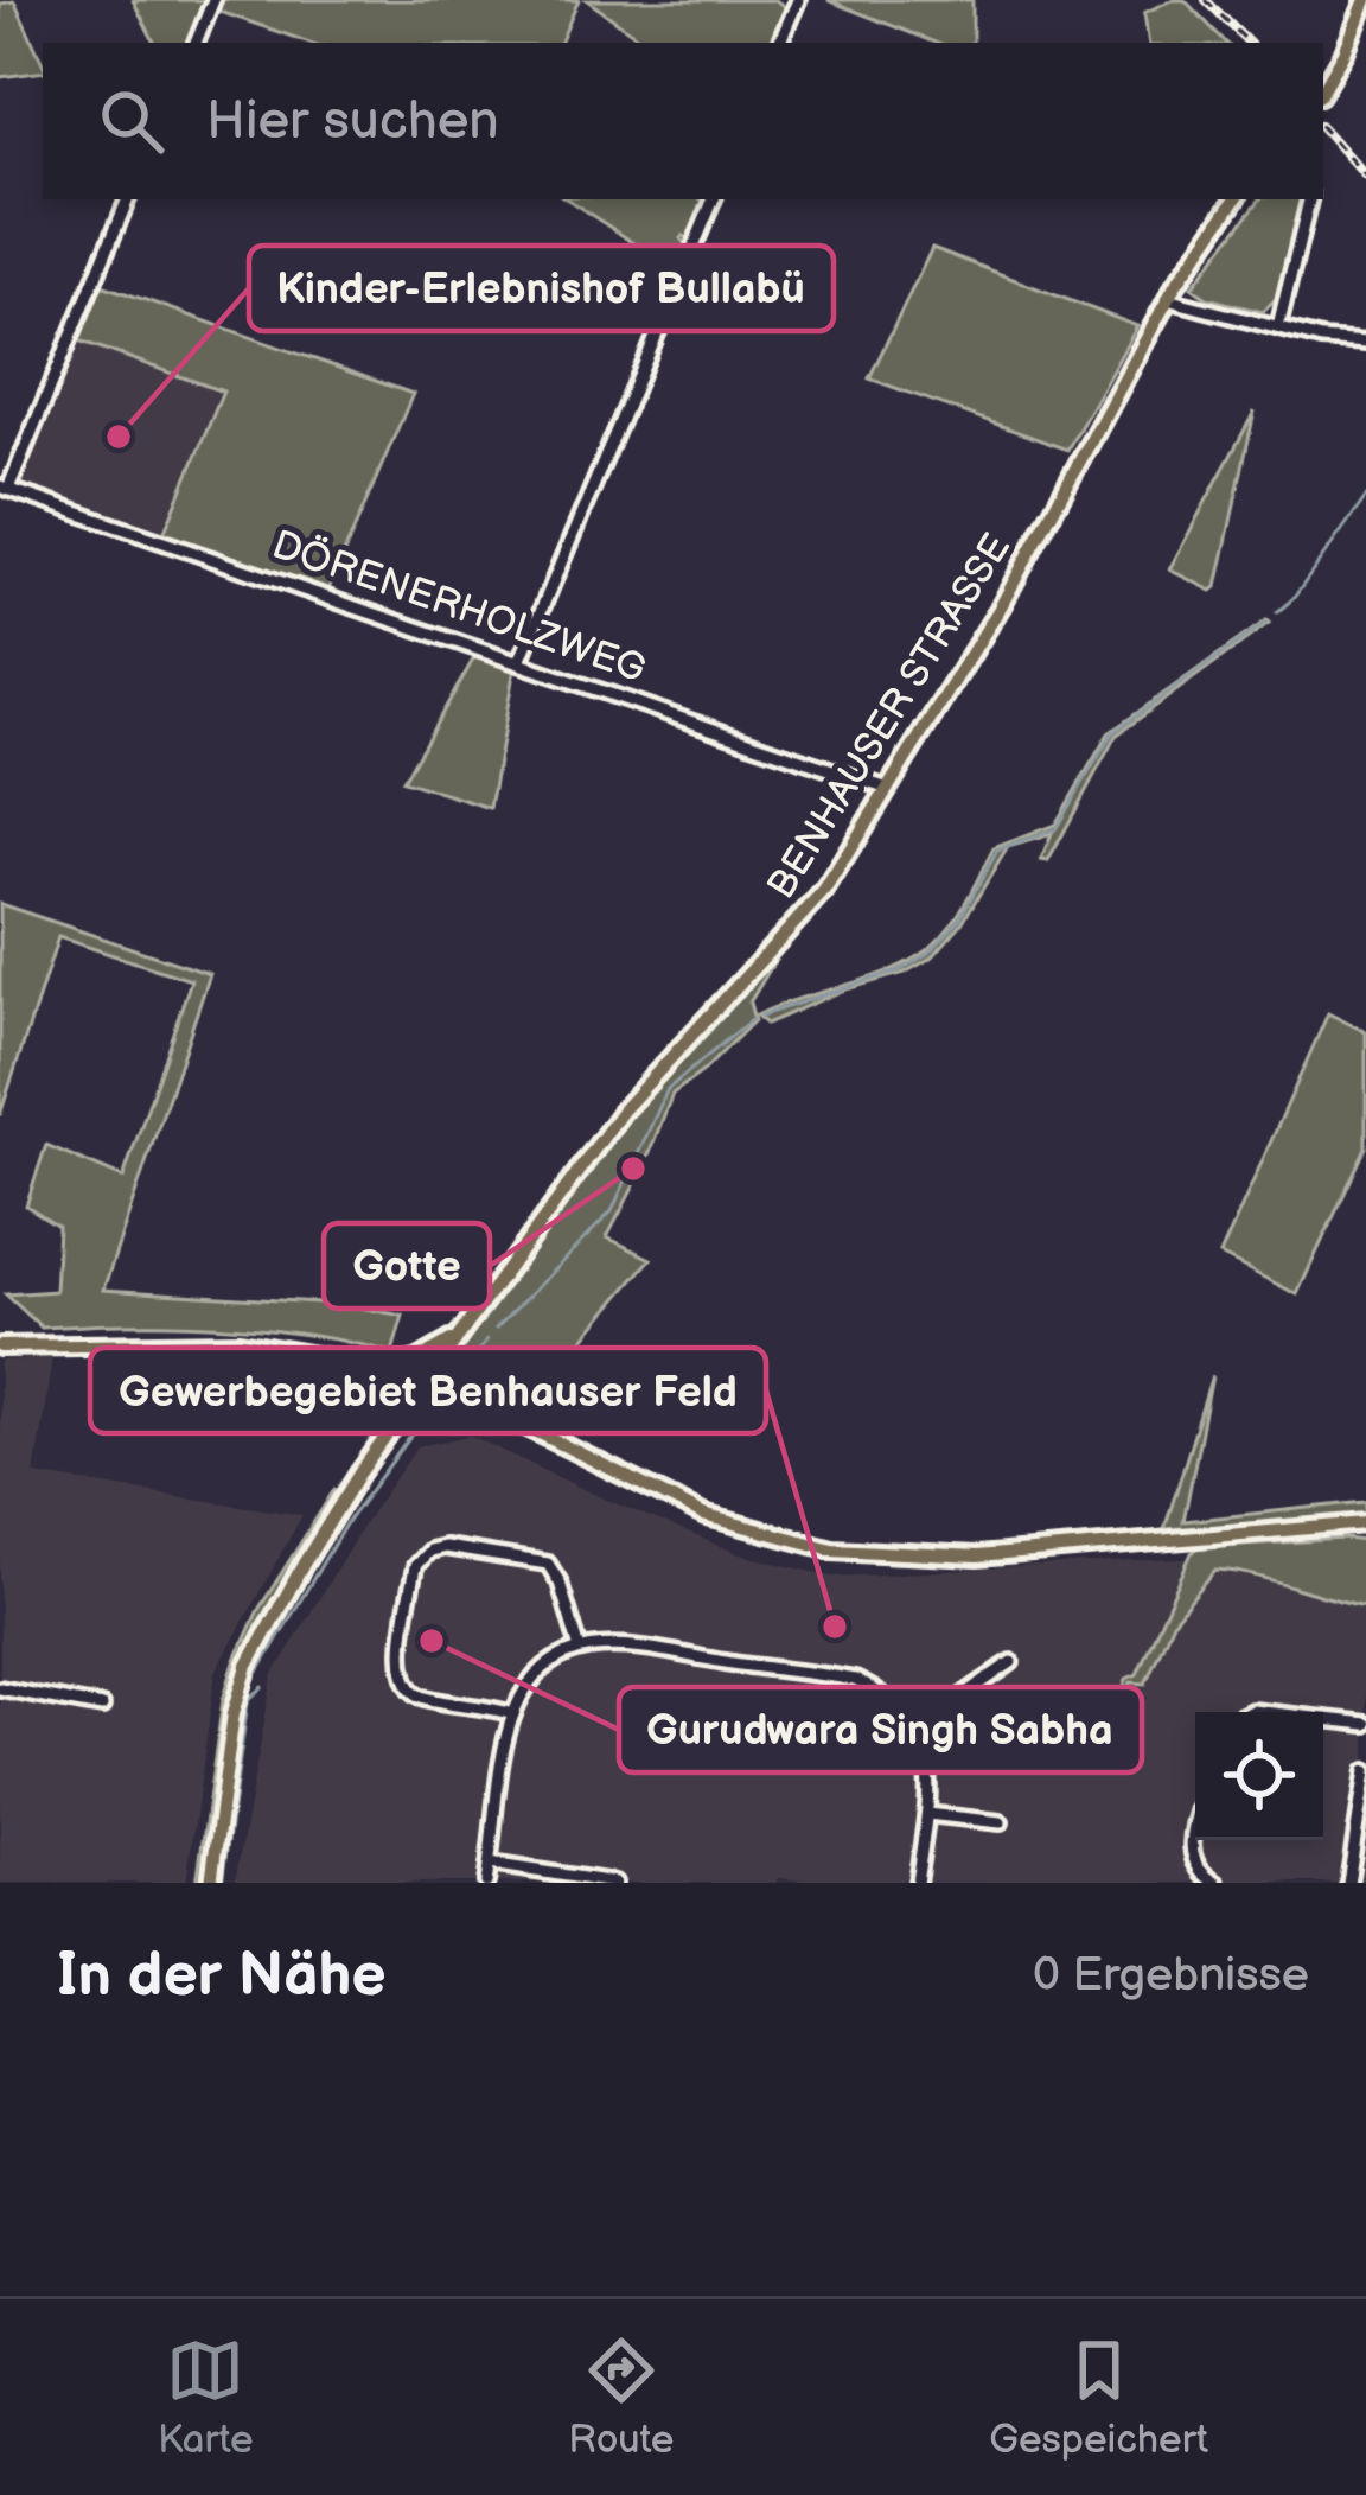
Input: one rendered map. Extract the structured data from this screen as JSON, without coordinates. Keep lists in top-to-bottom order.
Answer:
{
  "streets": {
    "main road": ["BENHAUSER STRASSE"],
    "street": ["DÖRENERHOLZWEG"]
  },
  "crossings": [
    ["DÖRENERHOLZWEG", "BENHAUSER STRASSE"]
  ],
  "places": [
    "Kinder-Erlebnishof Bullabü",
    "Gotte",
    "Gewerbegebiet Benhauser Feld",
    "Gurudwara Singh Sabha"
  ],
  "page": {
    "search": "Hier suchen",
    "heading": ["In der Nähe", "0 Ergebnisse"],
    "nav": ["Karte", "Route", "Gespeichert"]
  }
}
